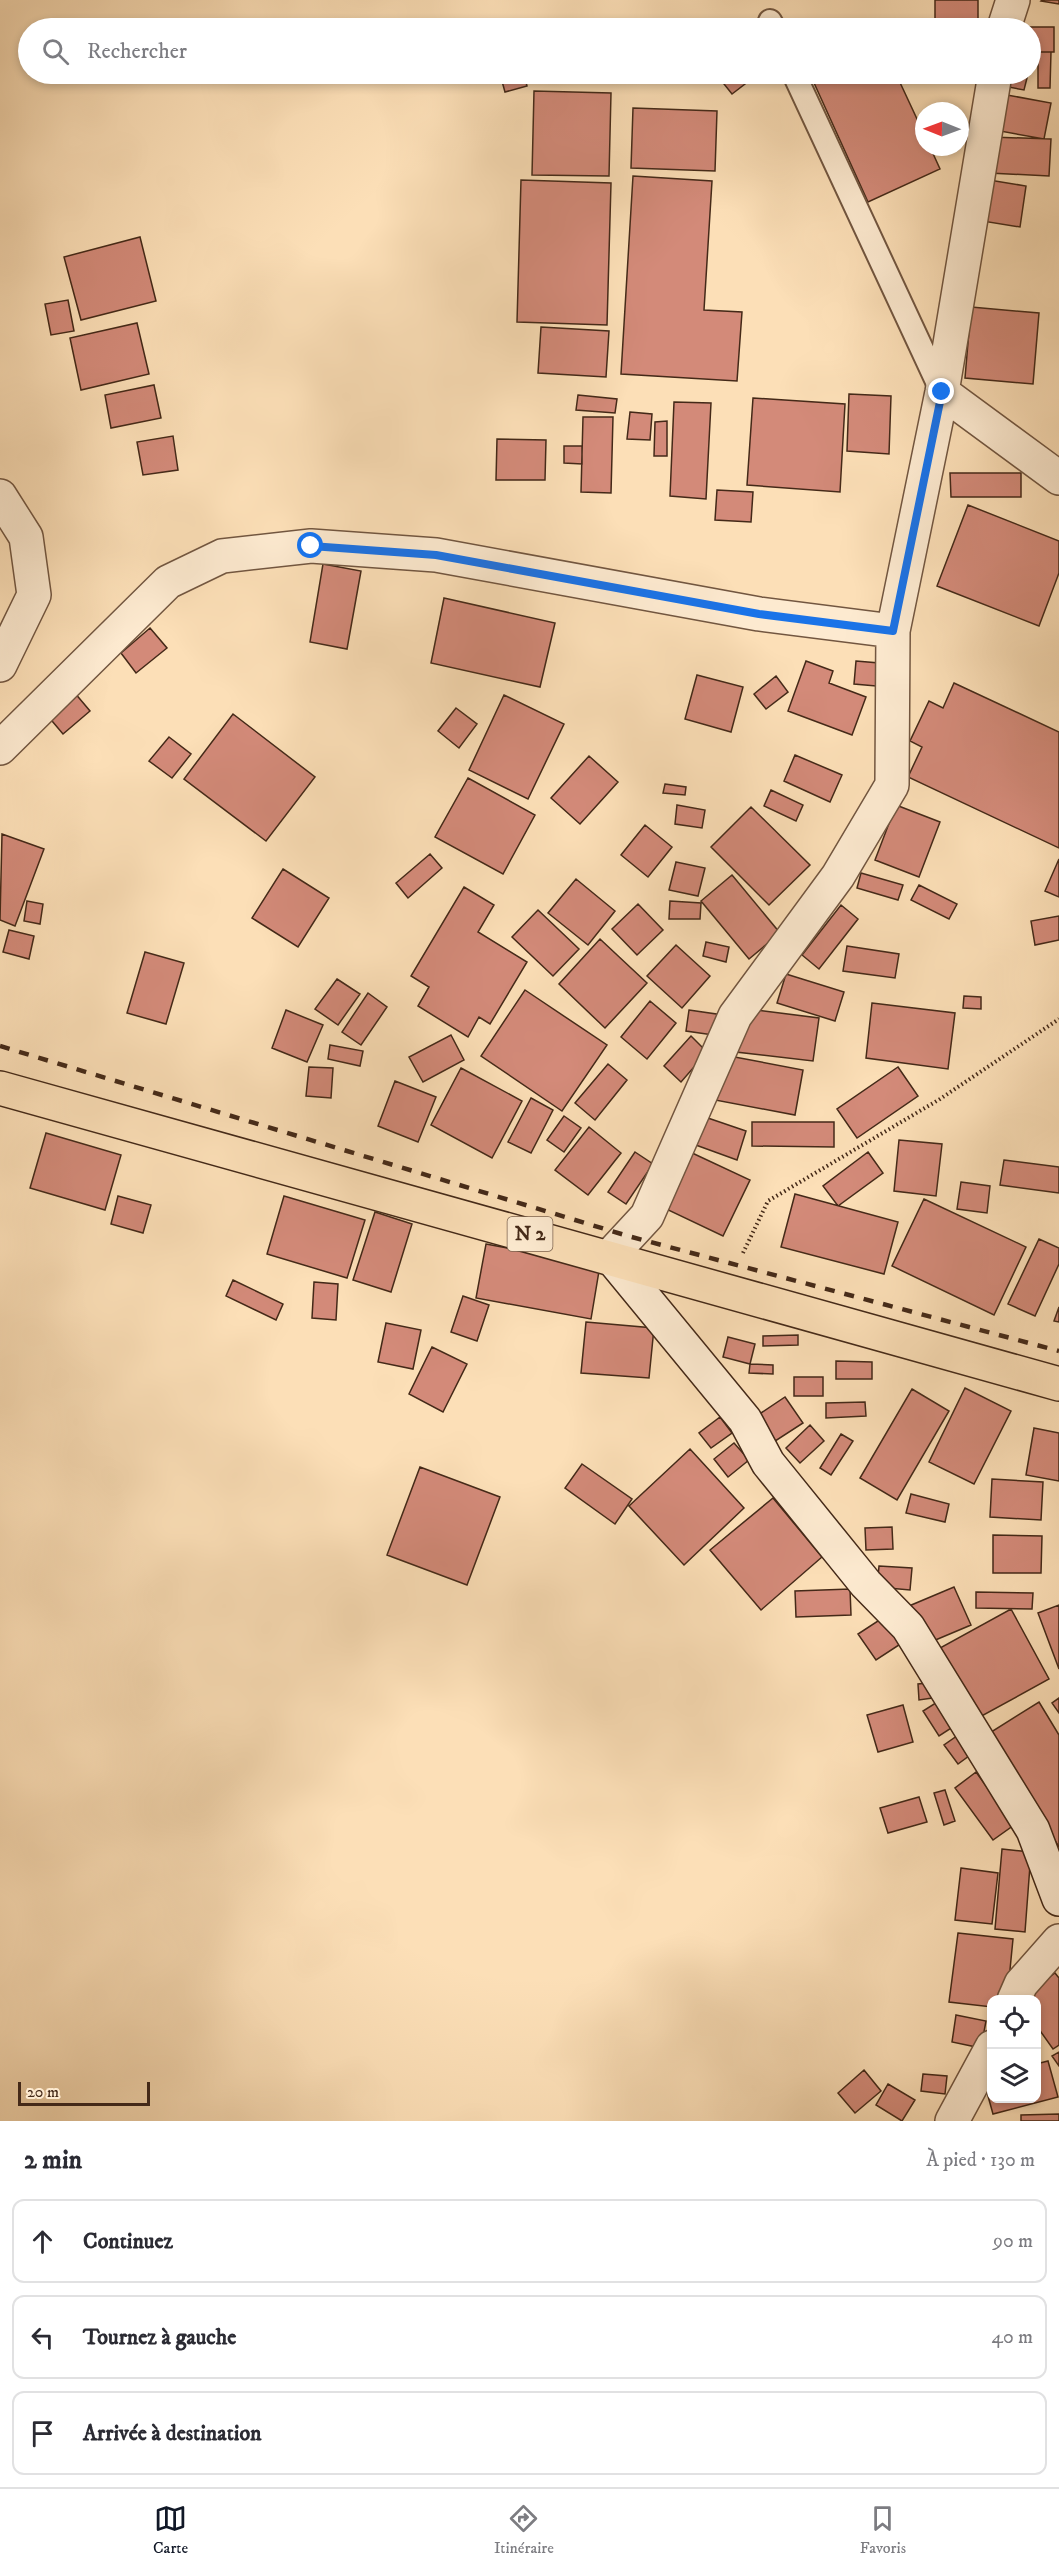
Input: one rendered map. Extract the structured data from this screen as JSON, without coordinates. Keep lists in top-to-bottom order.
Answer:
{
  "streets": {
    "main road": ["N 2"]
  },
  "scale_bar": "20 m",
  "north": "left",
  "page": {
    "search": "Rechercher",
    "scale": "20 m",
    "heading": ["2 min", "À pied · 130 m"],
    "list": [
      ["Continuez", "90 m"],
      ["Tournez à gauche", "40 m"],
      "Arrivée à destination"
    ],
    "nav": ["Carte", "Itinéraire", "Favoris"]
  }
}
